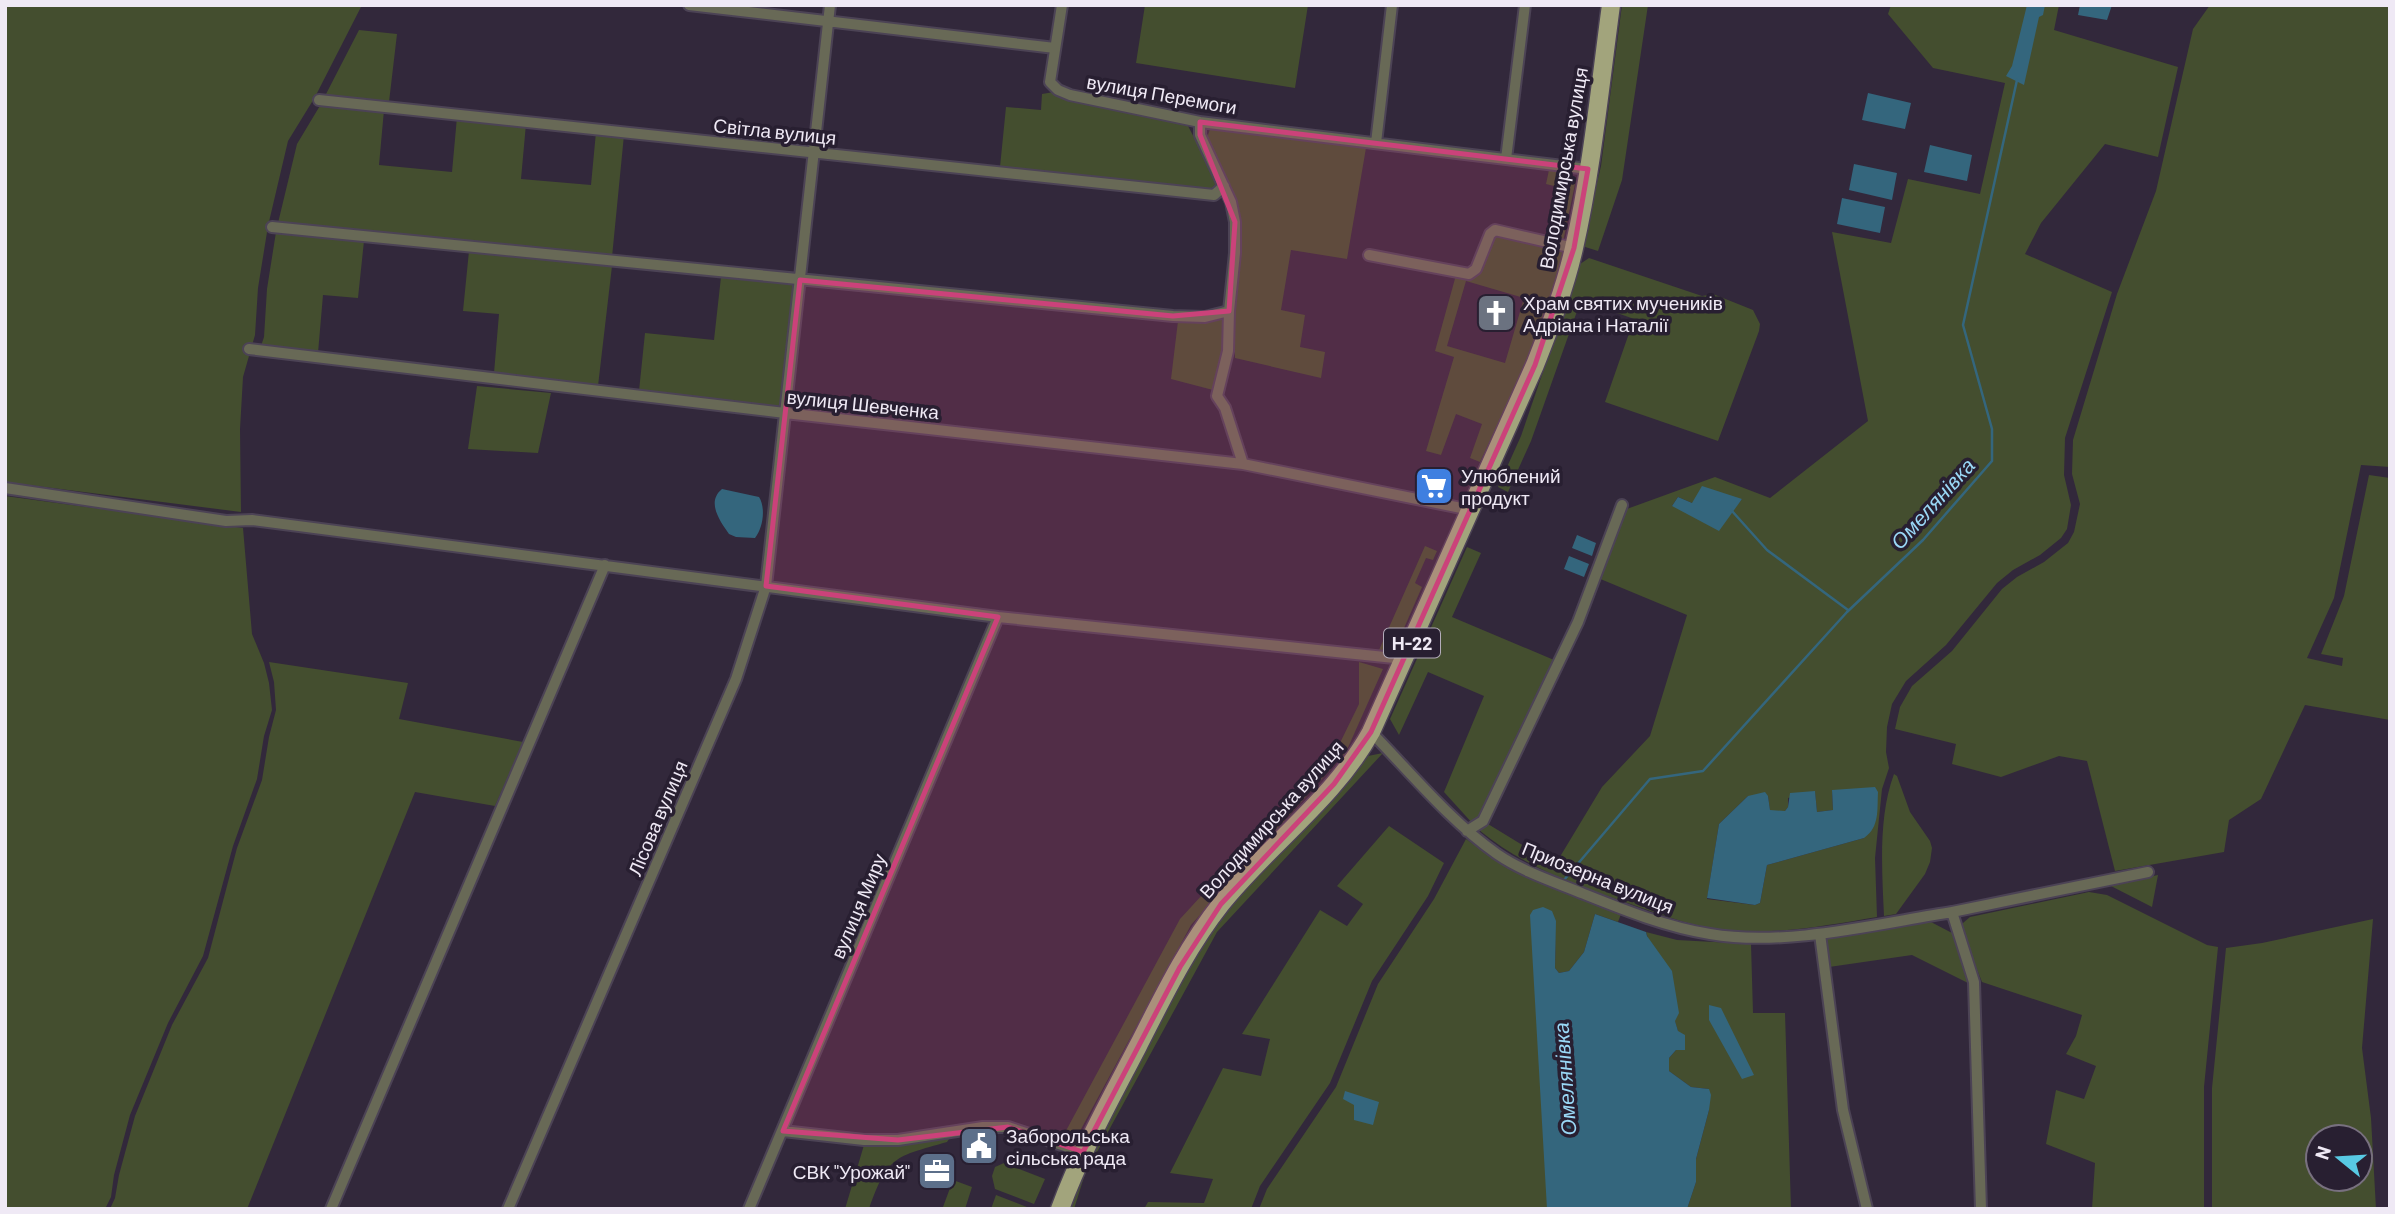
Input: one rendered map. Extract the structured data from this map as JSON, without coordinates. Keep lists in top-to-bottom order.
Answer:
{
  "streets": {
    "main road": ["Володимирська вулиця", "Н-22"],
    "street": [
      "вулиця Перемоги",
      "Світла вулиця",
      "вулиця Шевченка",
      "Лісова вулиця",
      "Приозерна вулиця",
      "вулиця Миру"
    ]
  },
  "crossings": [
    ["вулиця Перемоги", "Володимирська вулиця"],
    ["Світла вулиця", "Лісова вулиця"],
    ["Володимирська вулиця", "вулиця Шевченка"],
    ["Володимирська вулиця", "Приозерна вулиця"],
    ["вулиця Шевченка", "Лісова вулиця"]
  ],
  "water": ["Омелянівка"],
  "places": {
    "church": ["Храм святих мучеників Адріана і Наталії"],
    "supermarket": ["Улюблений продукт"],
    "public building": ["Заборольська сільська рада"],
    "office": ["СВК \"Урожай\""]
  },
  "north": "left"
}
